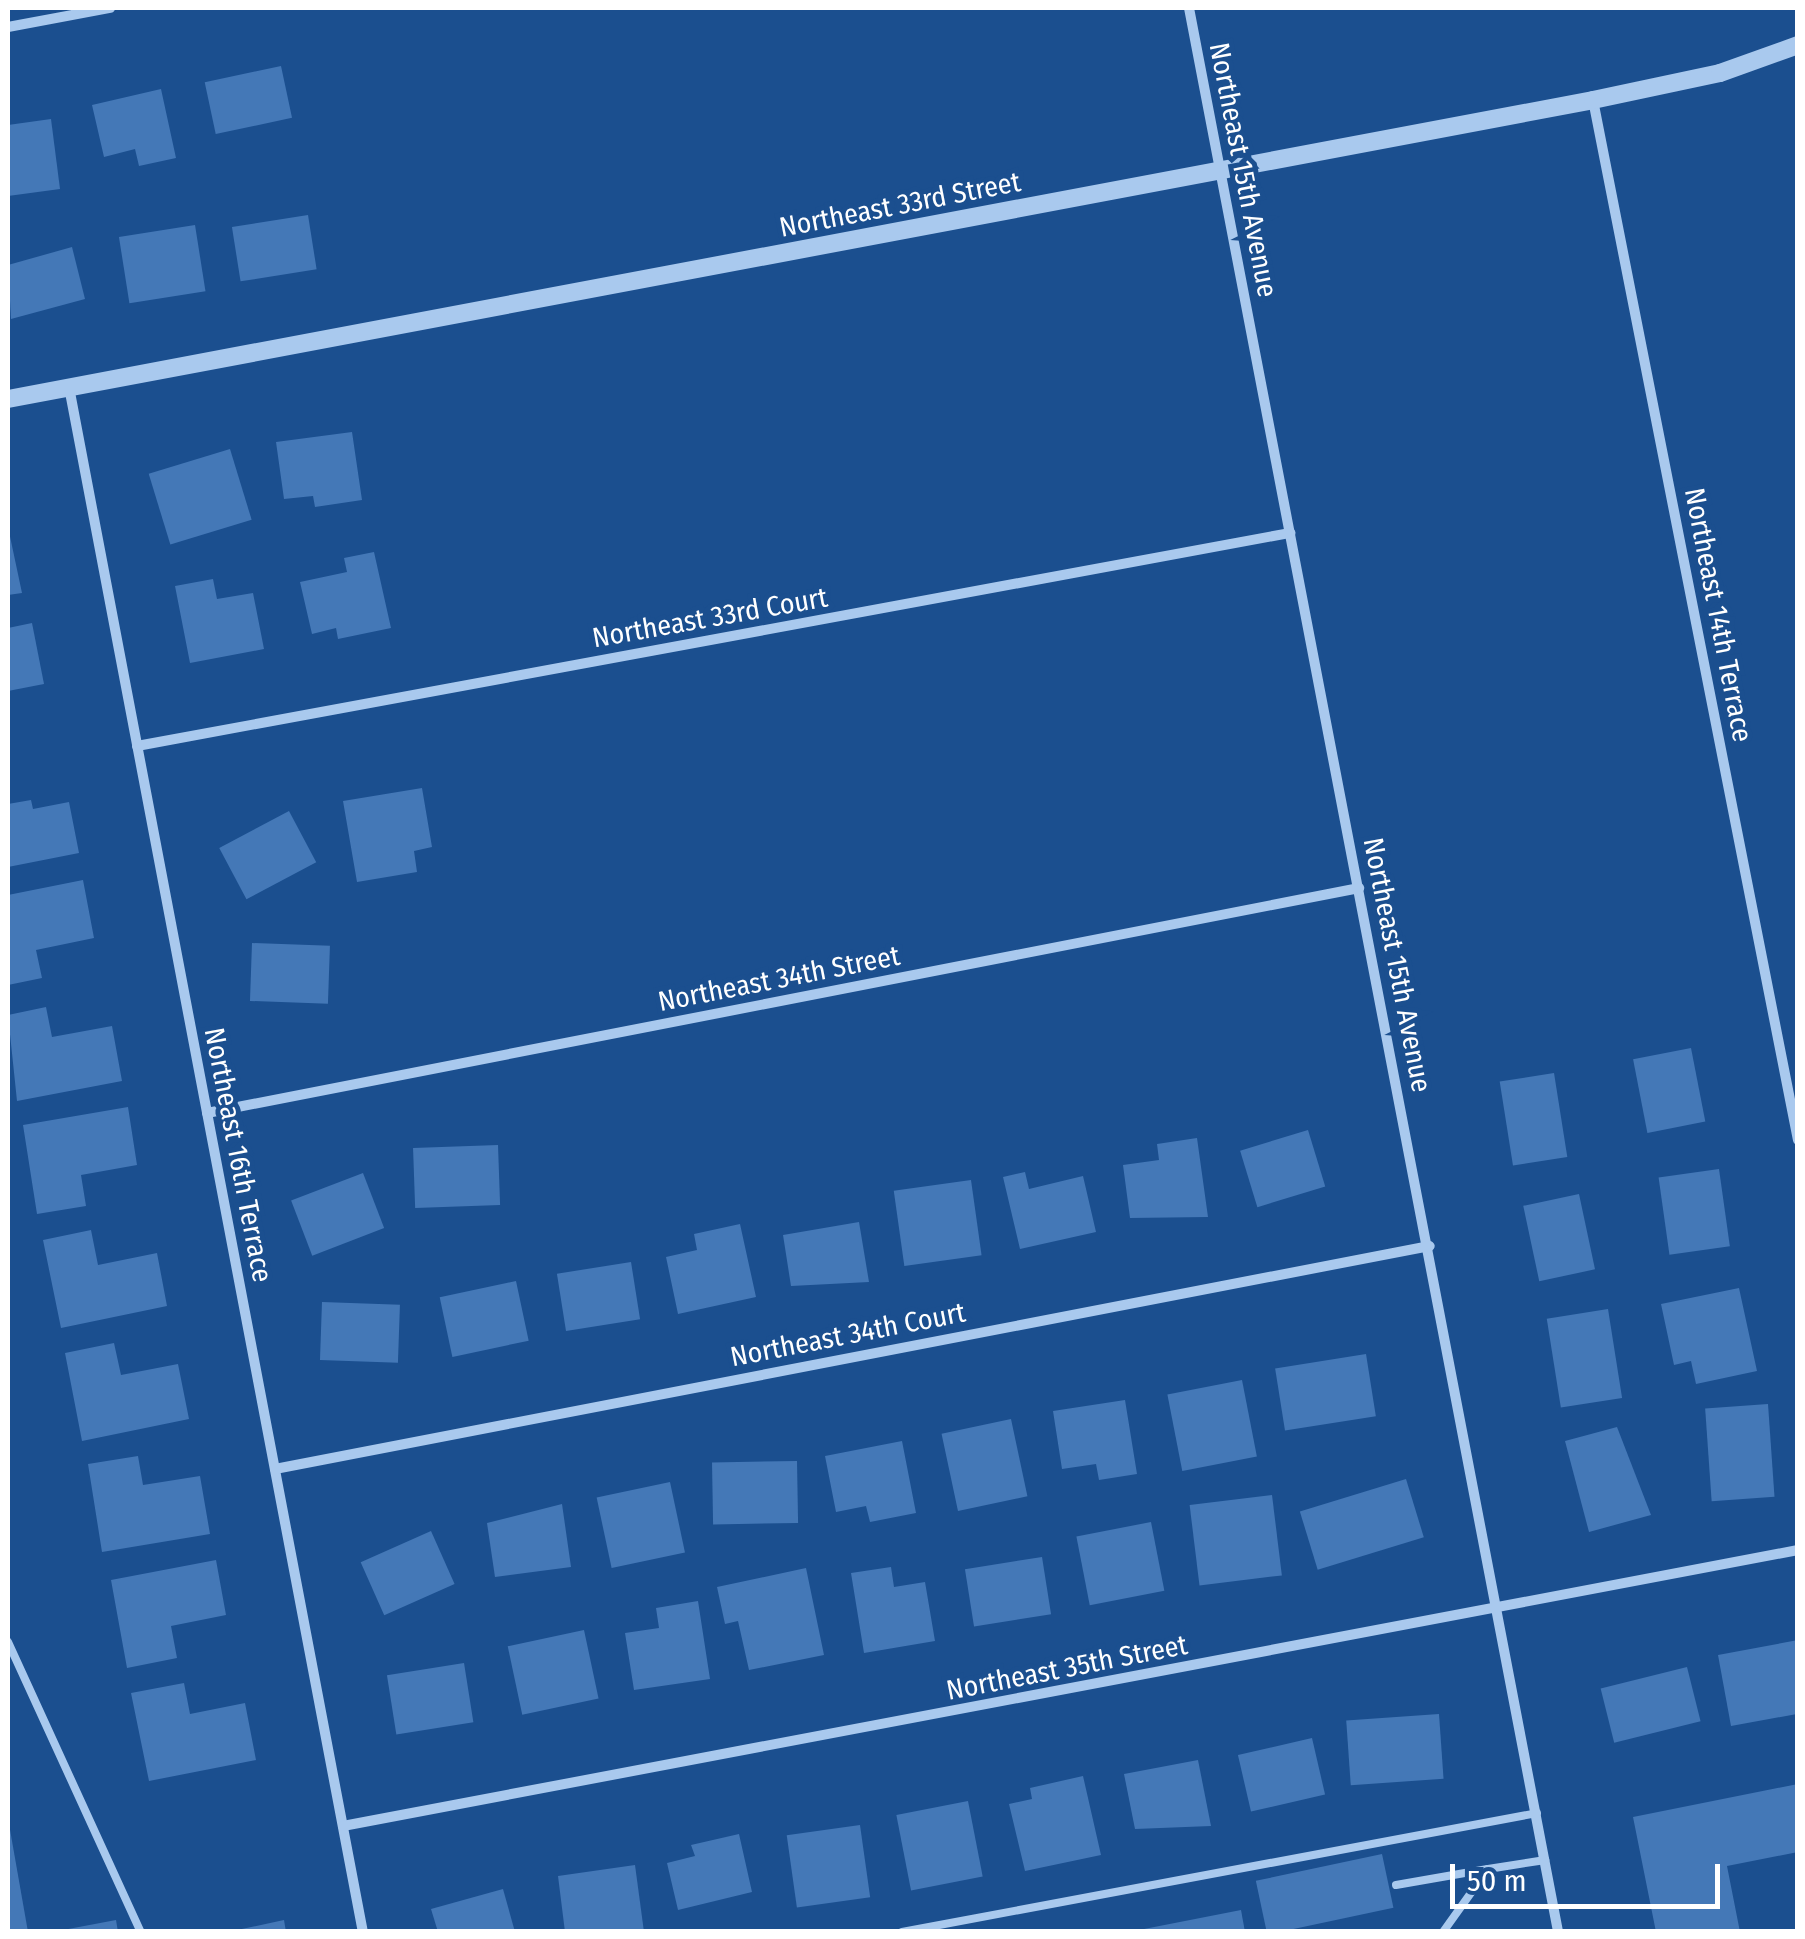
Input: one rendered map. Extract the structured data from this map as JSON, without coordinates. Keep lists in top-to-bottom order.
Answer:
{
  "streets": {
    "street": [
      "Northeast 15th Avenue",
      "Northeast 33rd Street",
      "Northeast 14th Terrace",
      "Northeast 33rd Court",
      "Northeast 34th Street",
      "Northeast 16th Terrace",
      "Northeast 34th Court",
      "Northeast 35th Street"
    ]
  },
  "crossings": [
    ["Northeast 15th Avenue", "Northeast 33rd Street"],
    ["Northeast 15th Avenue", "Northeast 33rd Court"],
    ["Northeast 15th Avenue", "Northeast 34th Street"],
    ["Northeast 15th Avenue", "Northeast 34th Court"],
    ["Northeast 15th Avenue", "Northeast 35th Street"],
    ["Northeast 33rd Street", "Northeast 14th Terrace"],
    ["Northeast 33rd Street", "Northeast 16th Terrace"],
    ["Northeast 33rd Court", "Northeast 16th Terrace"],
    ["Northeast 34th Street", "Northeast 16th Terrace"],
    ["Northeast 16th Terrace", "Northeast 34th Court"],
    ["Northeast 16th Terrace", "Northeast 35th Street"]
  ],
  "scale_bar": "50 m"
}
